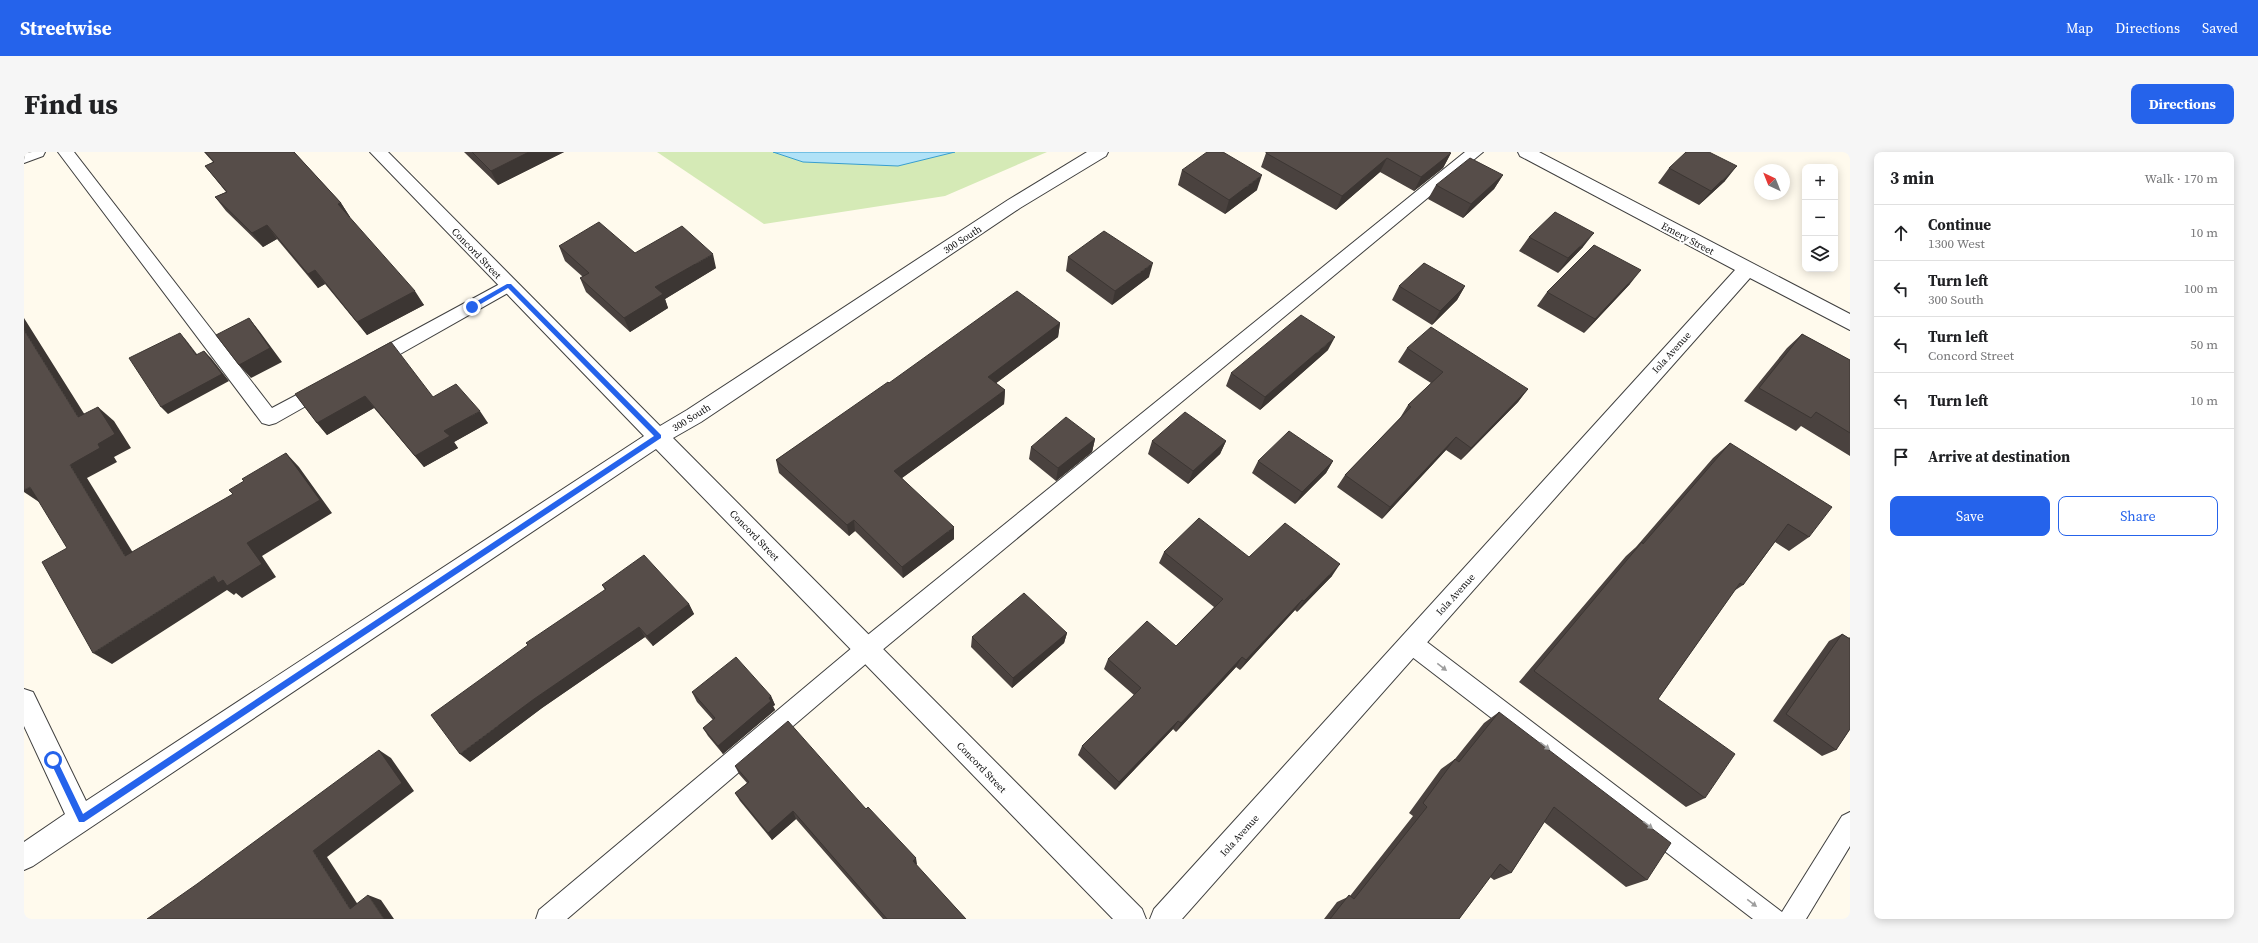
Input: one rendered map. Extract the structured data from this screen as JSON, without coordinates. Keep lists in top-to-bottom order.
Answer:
{
  "streets": {
    "street": [
      "Emery Street",
      "300 South",
      "Concord Street",
      "Iola Avenue"
    ]
  },
  "crossings": [
    ["Emery Street", "Iola Avenue"],
    ["300 South", "Concord Street"]
  ],
  "north": "top left",
  "page": {
    "header": "Streetwise",
    "nav": ["Map", "Directions", "Saved"],
    "buttons": [
      "Directions",
      ["Save", "Share"]
    ],
    "title": "Find us",
    "heading": ["3 min", "Walk · 170 m"],
    "map_buttons": ["+", "−"],
    "list": [
      ["Continue", "1300 West", "10 m"],
      ["Turn left", "300 South", "100 m"],
      ["Turn left", "Concord Street", "50 m"],
      ["Turn left", "10 m"],
      "Arrive at destination"
    ]
  }
}
